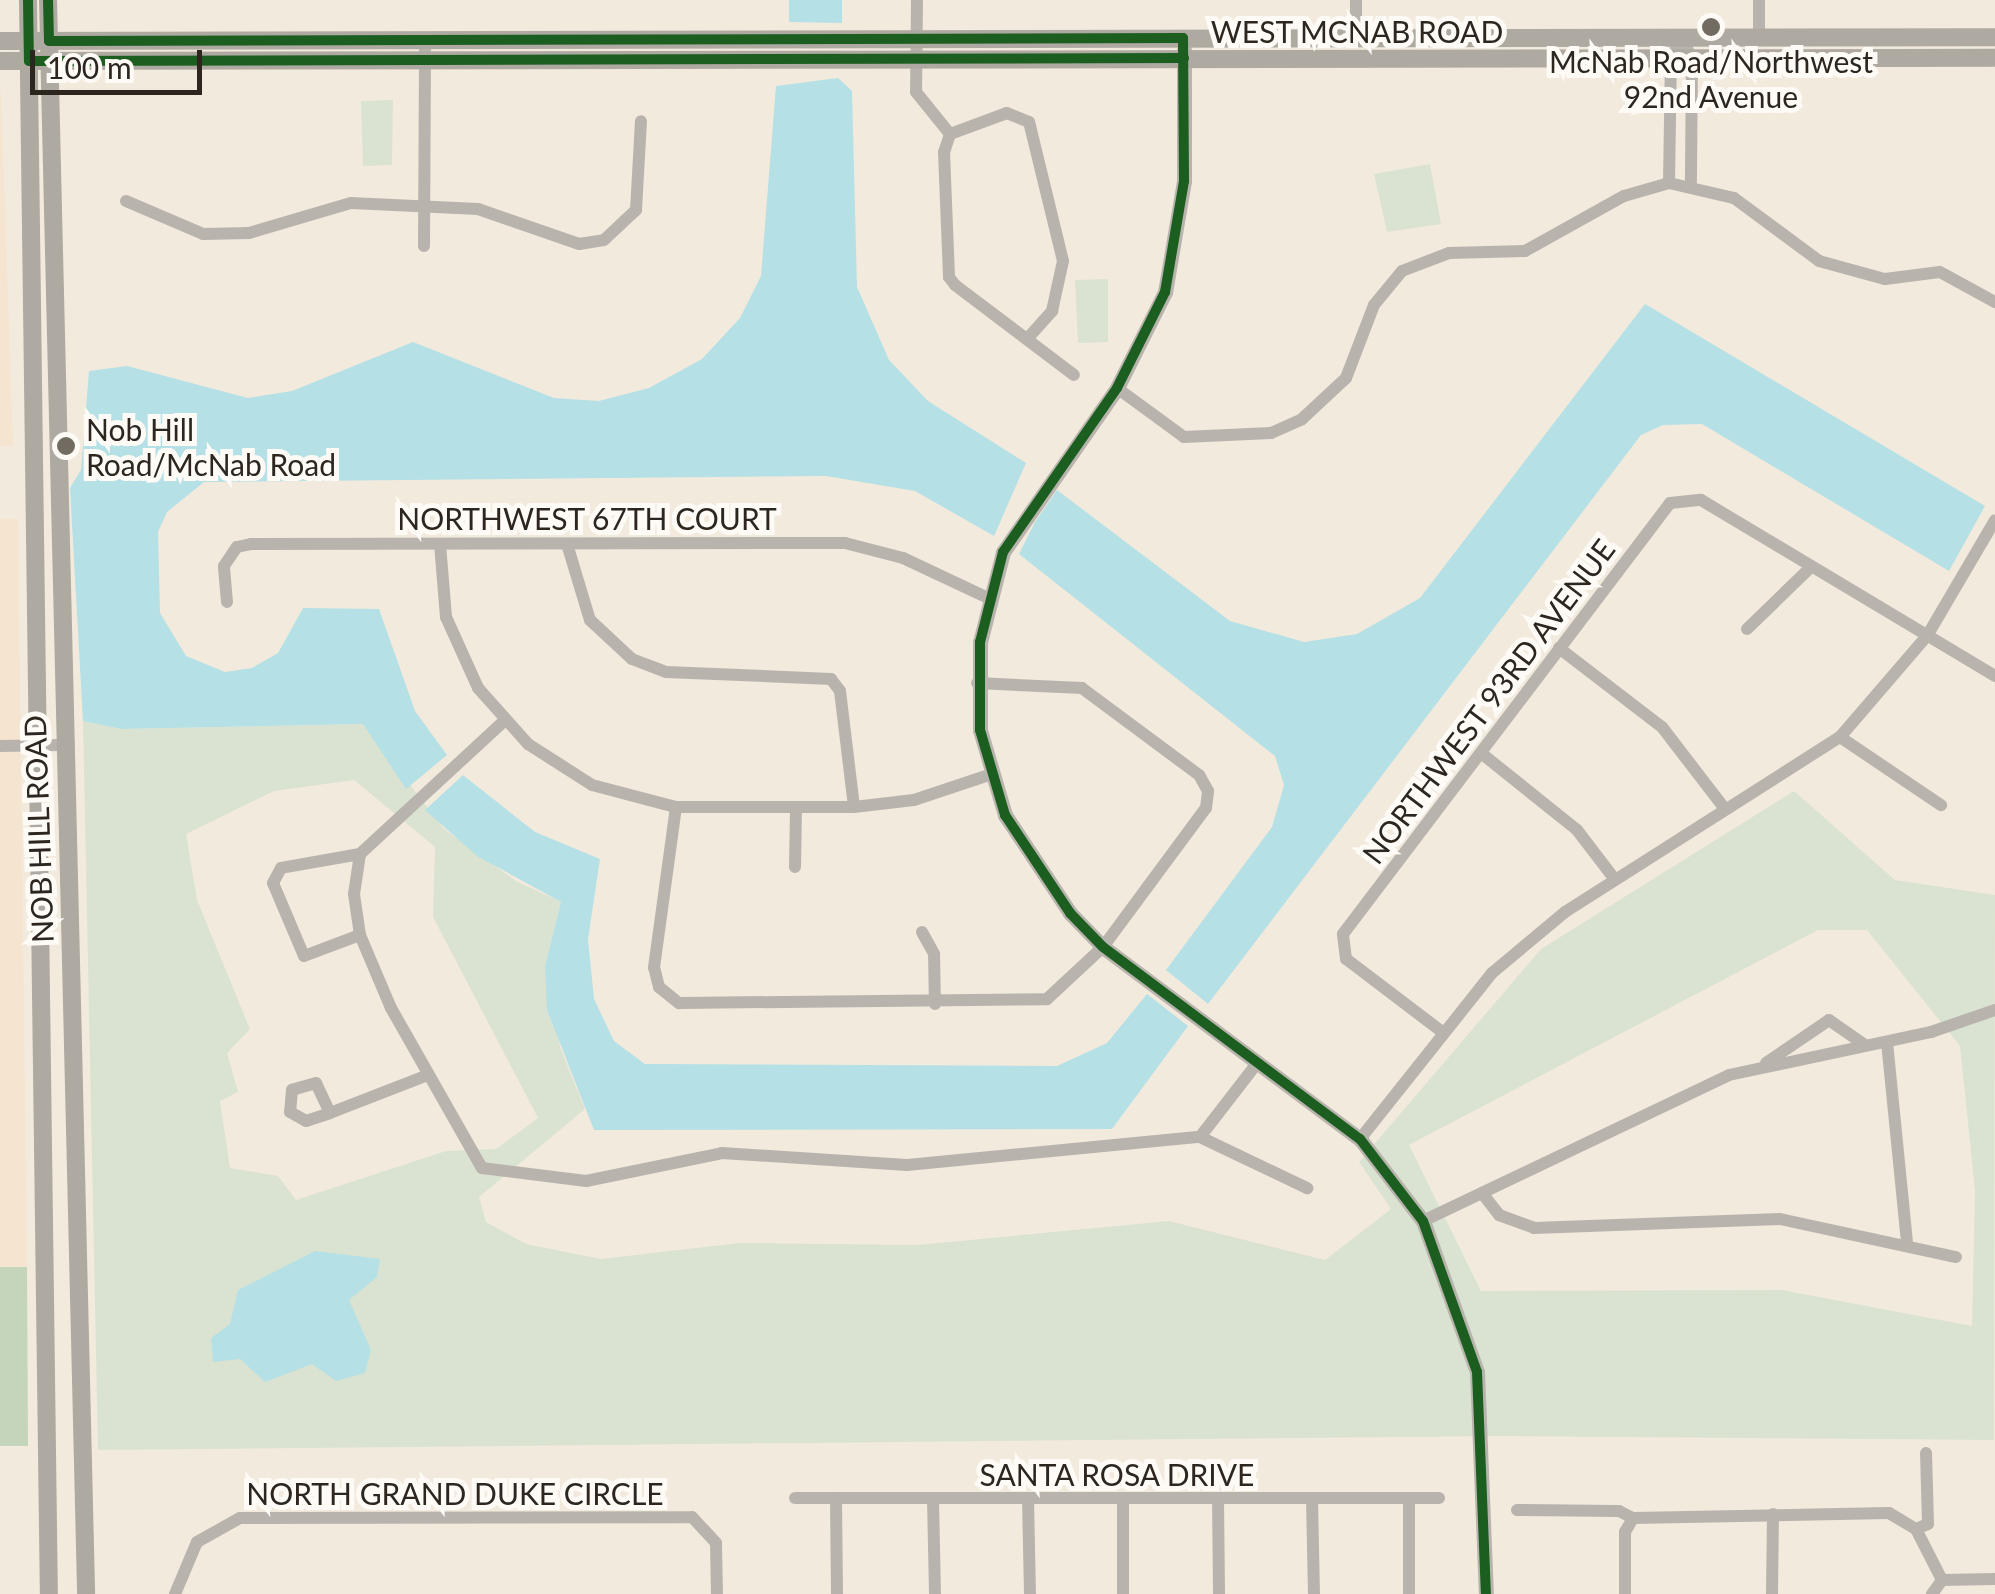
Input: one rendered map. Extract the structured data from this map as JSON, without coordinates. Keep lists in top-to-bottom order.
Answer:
{
  "streets": {
    "main road": ["WEST MCNAB ROAD", "NOB HILL ROAD"],
    "street": [
      "NORTHWEST 67TH COURT",
      "NORTHWEST 93RD AVENUE",
      "SANTA ROSA DRIVE",
      "NORTH GRAND DUKE CIRCLE"
    ]
  },
  "crossings": [
    ["WEST MCNAB ROAD", "NOB HILL ROAD"]
  ],
  "places": ["McNab Road/Northwest 92nd Avenue", "Nob Hill Road/McNab Road"],
  "scale_bar": "100 m"
}
